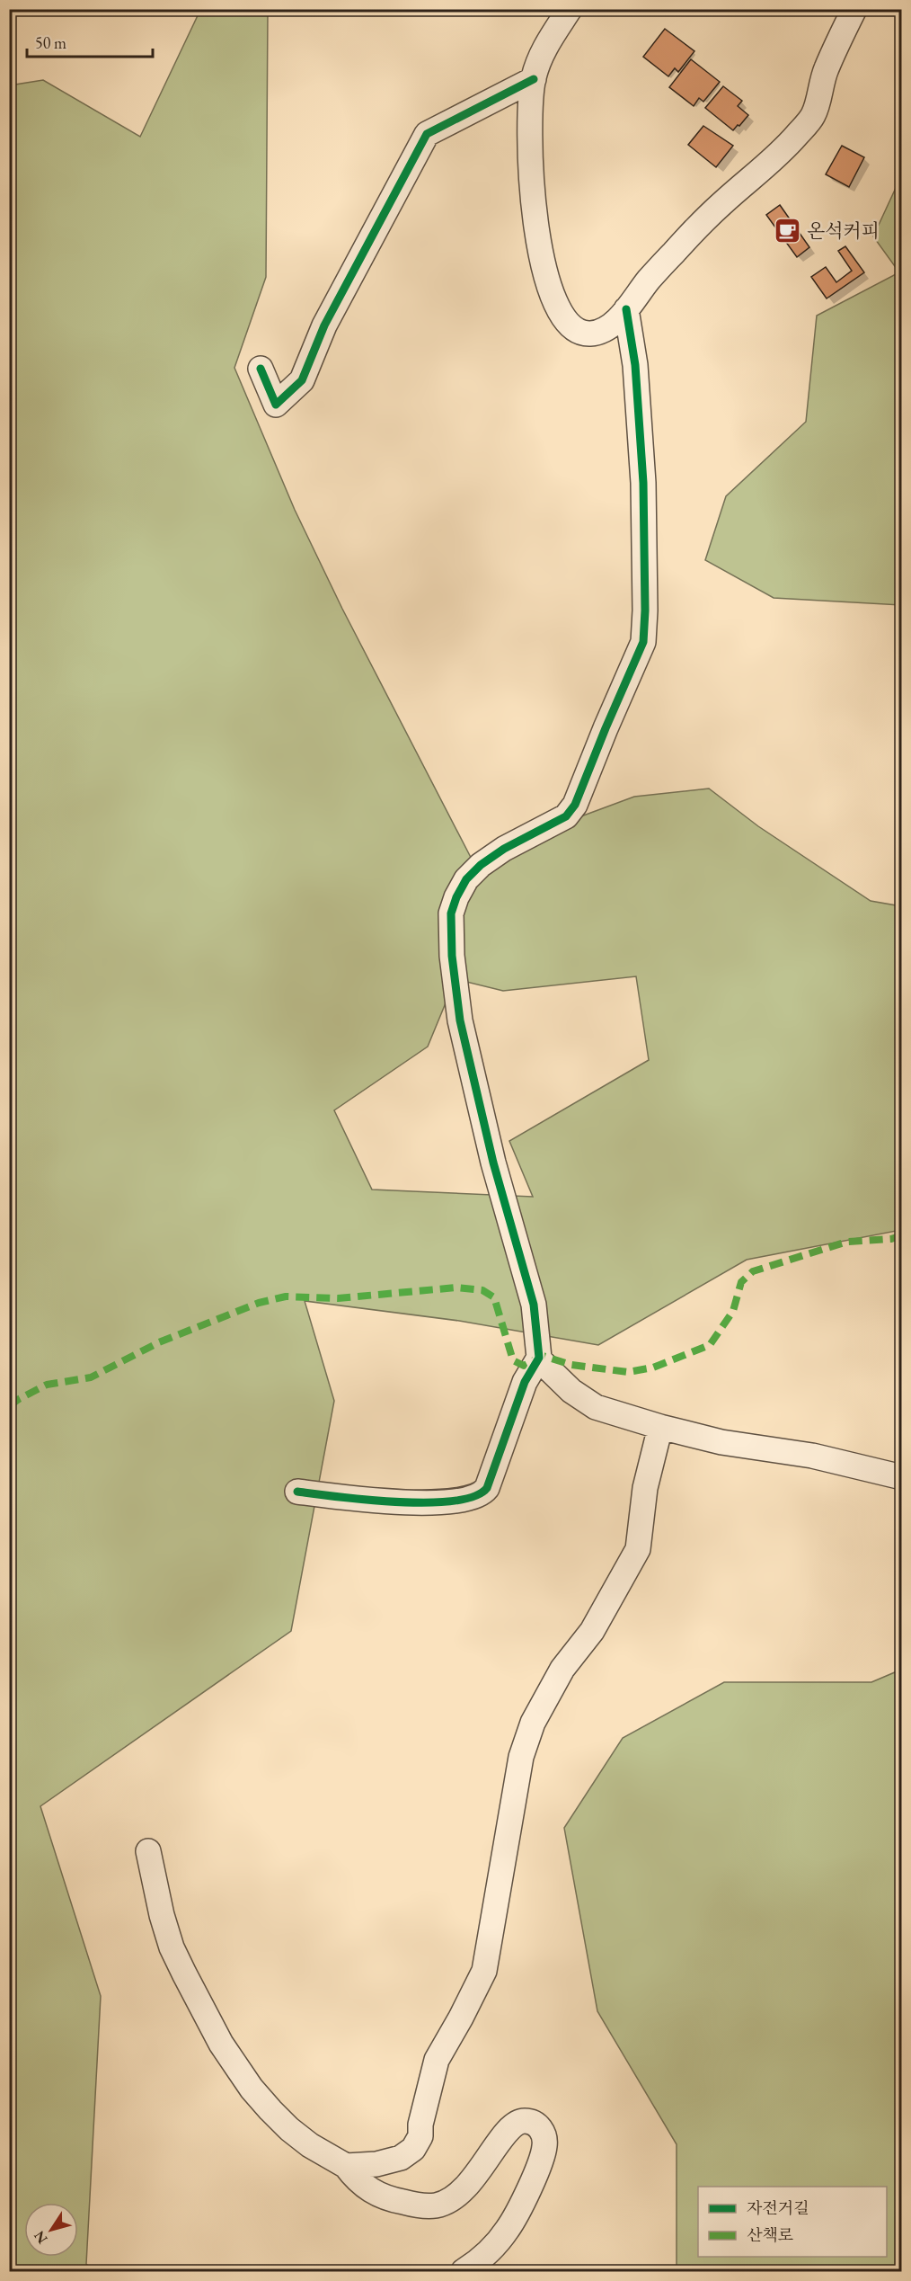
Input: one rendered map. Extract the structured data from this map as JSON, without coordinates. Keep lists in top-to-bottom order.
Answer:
{
  "places": {
    "cafe": ["온석커피"]
  },
  "legend": ["자전거길", "산책로"],
  "scale_bar": "50 m",
  "north": "bottom left"
}
